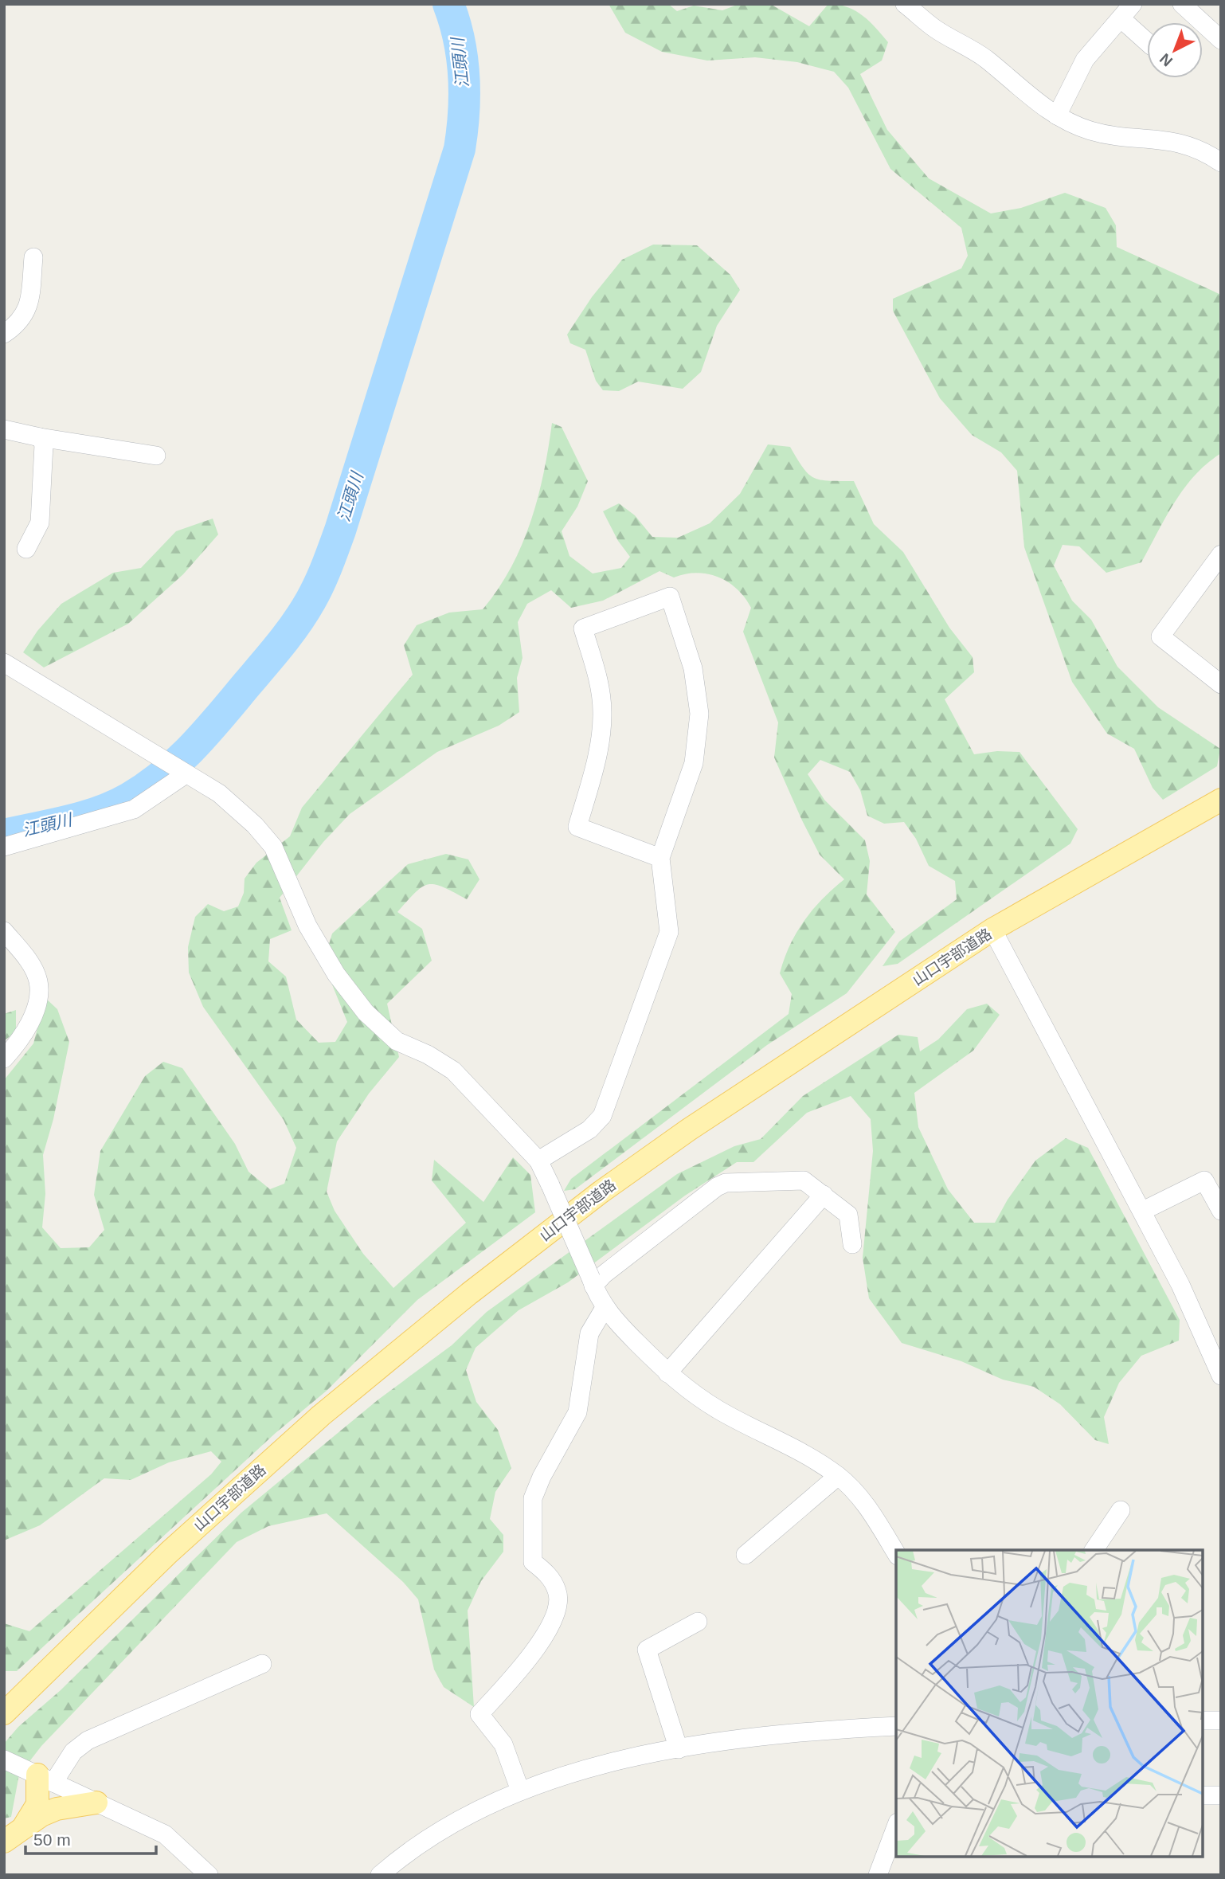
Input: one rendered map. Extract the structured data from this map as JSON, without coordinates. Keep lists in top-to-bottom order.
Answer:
{
  "streets": {
    "main road": ["山口宇部道路"]
  },
  "water": ["江頭川"],
  "scale_bar": "50 m",
  "north": "bottom left"
}
